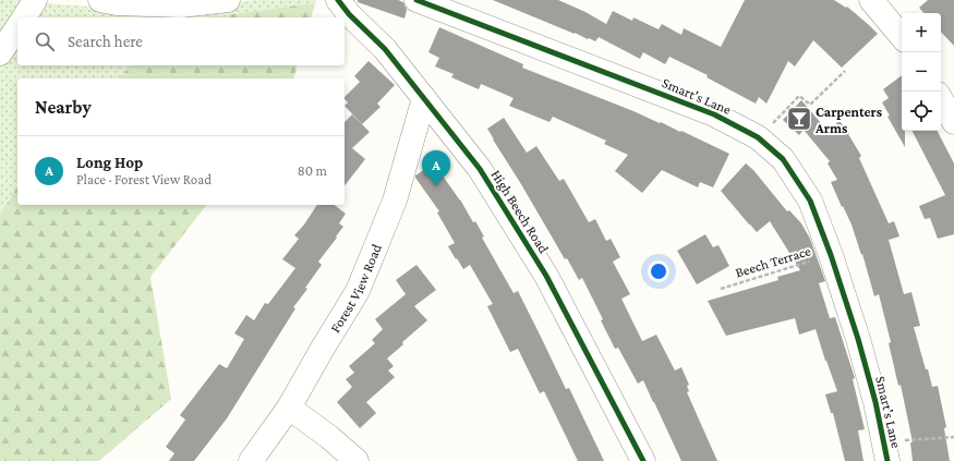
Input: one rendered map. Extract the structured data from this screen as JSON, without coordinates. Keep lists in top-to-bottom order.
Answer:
{
  "streets": {
    "street": ["Smart's Lane", "High Beech Road", "Forest View Road"],
    "path": ["Beech Terrace"]
  },
  "crossings": [
    ["Smart's Lane", "Beech Terrace"],
    ["High Beech Road", "Forest View Road"]
  ],
  "places": {
    "bar": ["Carpenters Arms"]
  },
  "page": {
    "map_buttons": ["+", "−"],
    "search": "Search here",
    "heading": "Nearby",
    "list": [
      {
        "mark": "A",
        "name": "Long Hop",
        "note": "Place · Forest View Road",
        "value": "80 m"
      }
    ],
    "pins": "A"
  }
}
